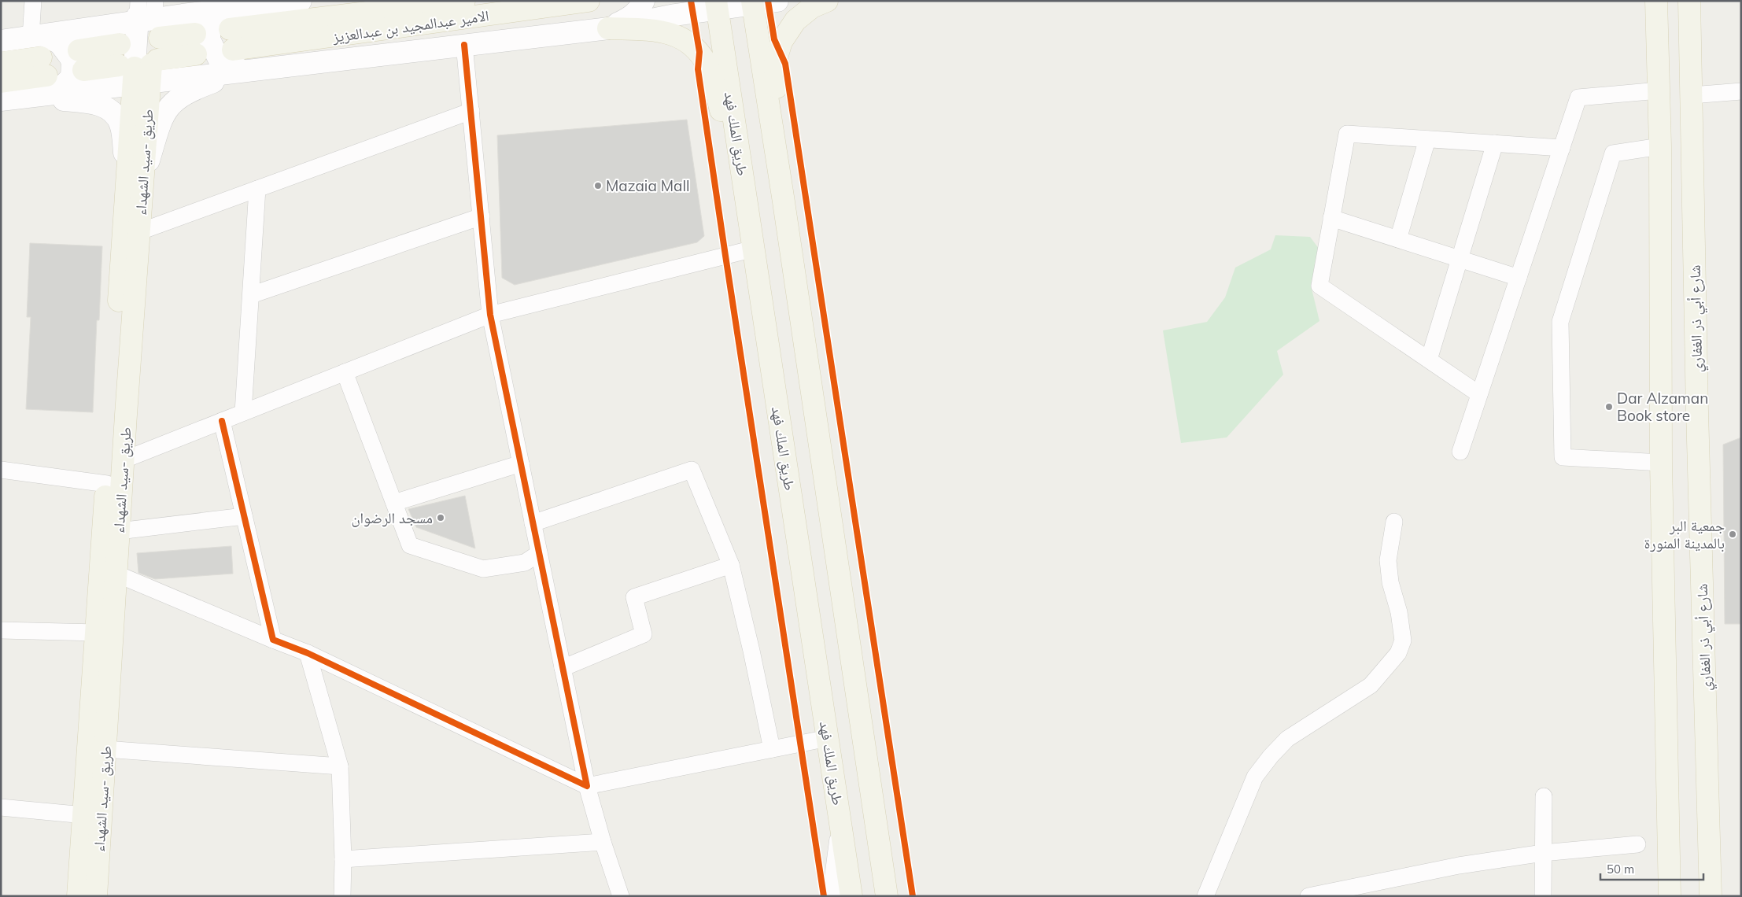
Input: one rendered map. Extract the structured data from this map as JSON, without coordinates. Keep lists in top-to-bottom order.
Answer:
{
  "streets": {
    "main road": [
      "الامير عبدالمجيد بن عبدالعزيز",
      "طريق الملك فهد",
      "طريق -سيد الشهداء",
      "شارع أبي ذر الغفاري"
    ]
  },
  "places": [
    "Mazaia Mall",
    "Dar Alzaman Book store",
    "مسجد الرضوان",
    "جمعية البر بالمدينة المنورة"
  ],
  "scale_bar": "50 m"
}
